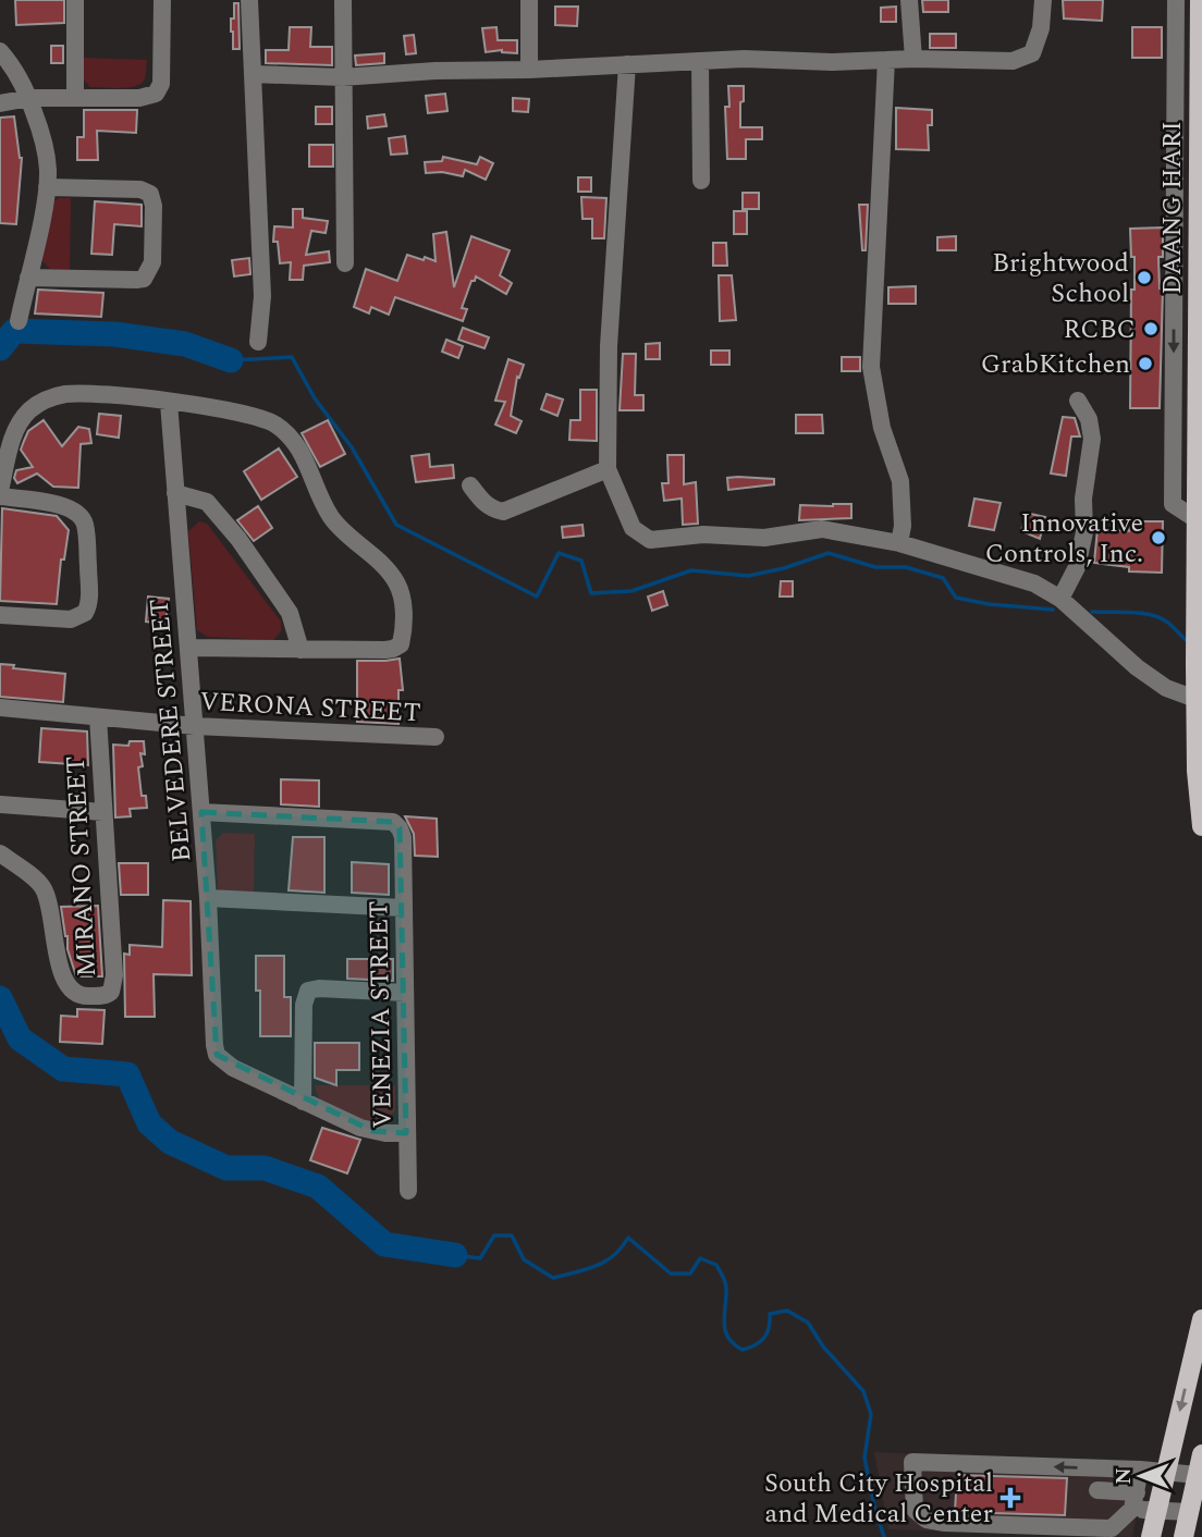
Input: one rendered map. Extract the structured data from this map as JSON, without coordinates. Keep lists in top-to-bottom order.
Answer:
{
  "streets": {
    "main road": ["DAANG HARI"],
    "street": [
      "VERONA STREET",
      "BELVEDERE STREET",
      "MIRANO STREET",
      "VENEZIA STREET"
    ]
  },
  "crossings": [
    ["VERONA STREET", "BELVEDERE STREET"],
    ["VERONA STREET", "MIRANO STREET"],
    ["BELVEDERE STREET", "VENEZIA STREET"]
  ],
  "places": {
    "other": [
      "Brightwood School",
      "RCBC",
      "GrabKitchen",
      "Innovative Controls, Inc."
    ],
    "health": ["South City Hospital and Medical Center"]
  },
  "north": "left"
}
